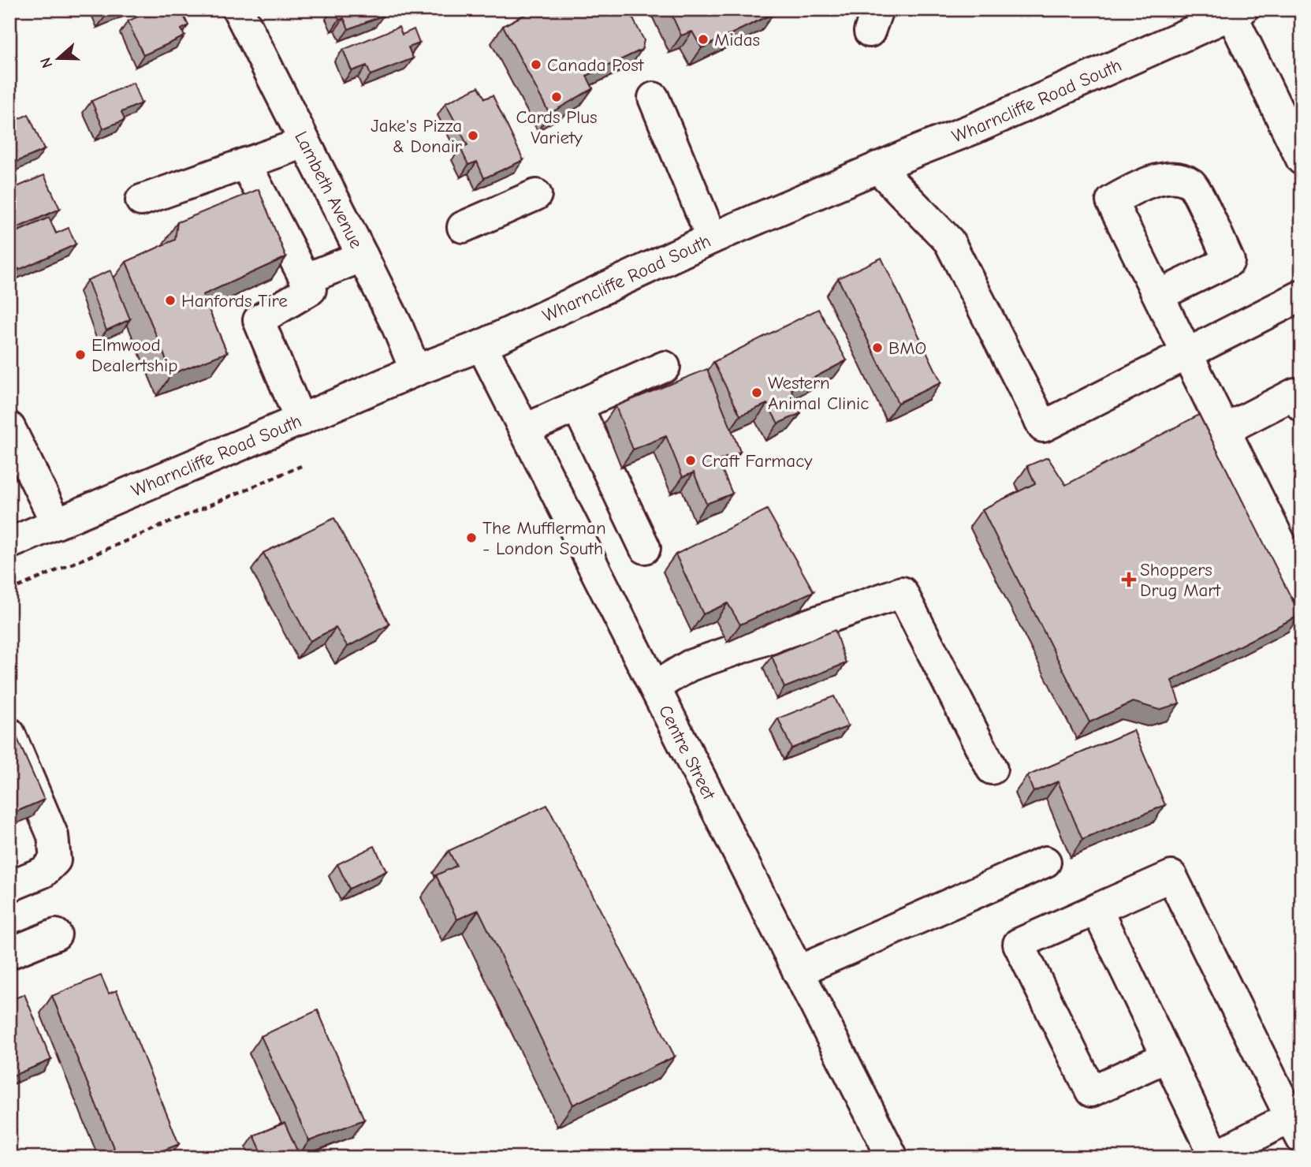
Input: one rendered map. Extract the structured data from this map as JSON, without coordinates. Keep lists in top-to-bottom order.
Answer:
{
  "streets": {
    "street": ["Wharncliffe Road South", "Lambeth Avenue", "Centre Street"]
  },
  "crossings": [
    ["Wharncliffe Road South", "Lambeth Avenue"],
    ["Wharncliffe Road South", "Centre Street"]
  ],
  "places": {
    "other": [
      "Midas",
      "Canada Post",
      "Cards Plus Variety",
      "Jake's Pizza & Donair",
      "Hanfords Tire",
      "BMO",
      "Elmwood Dealertship",
      "Western Animal Clinic",
      "Craft Farmacy",
      "The Mufflerman - London South"
    ],
    "health": ["Shoppers Drug Mart"]
  },
  "north": "left"
}
